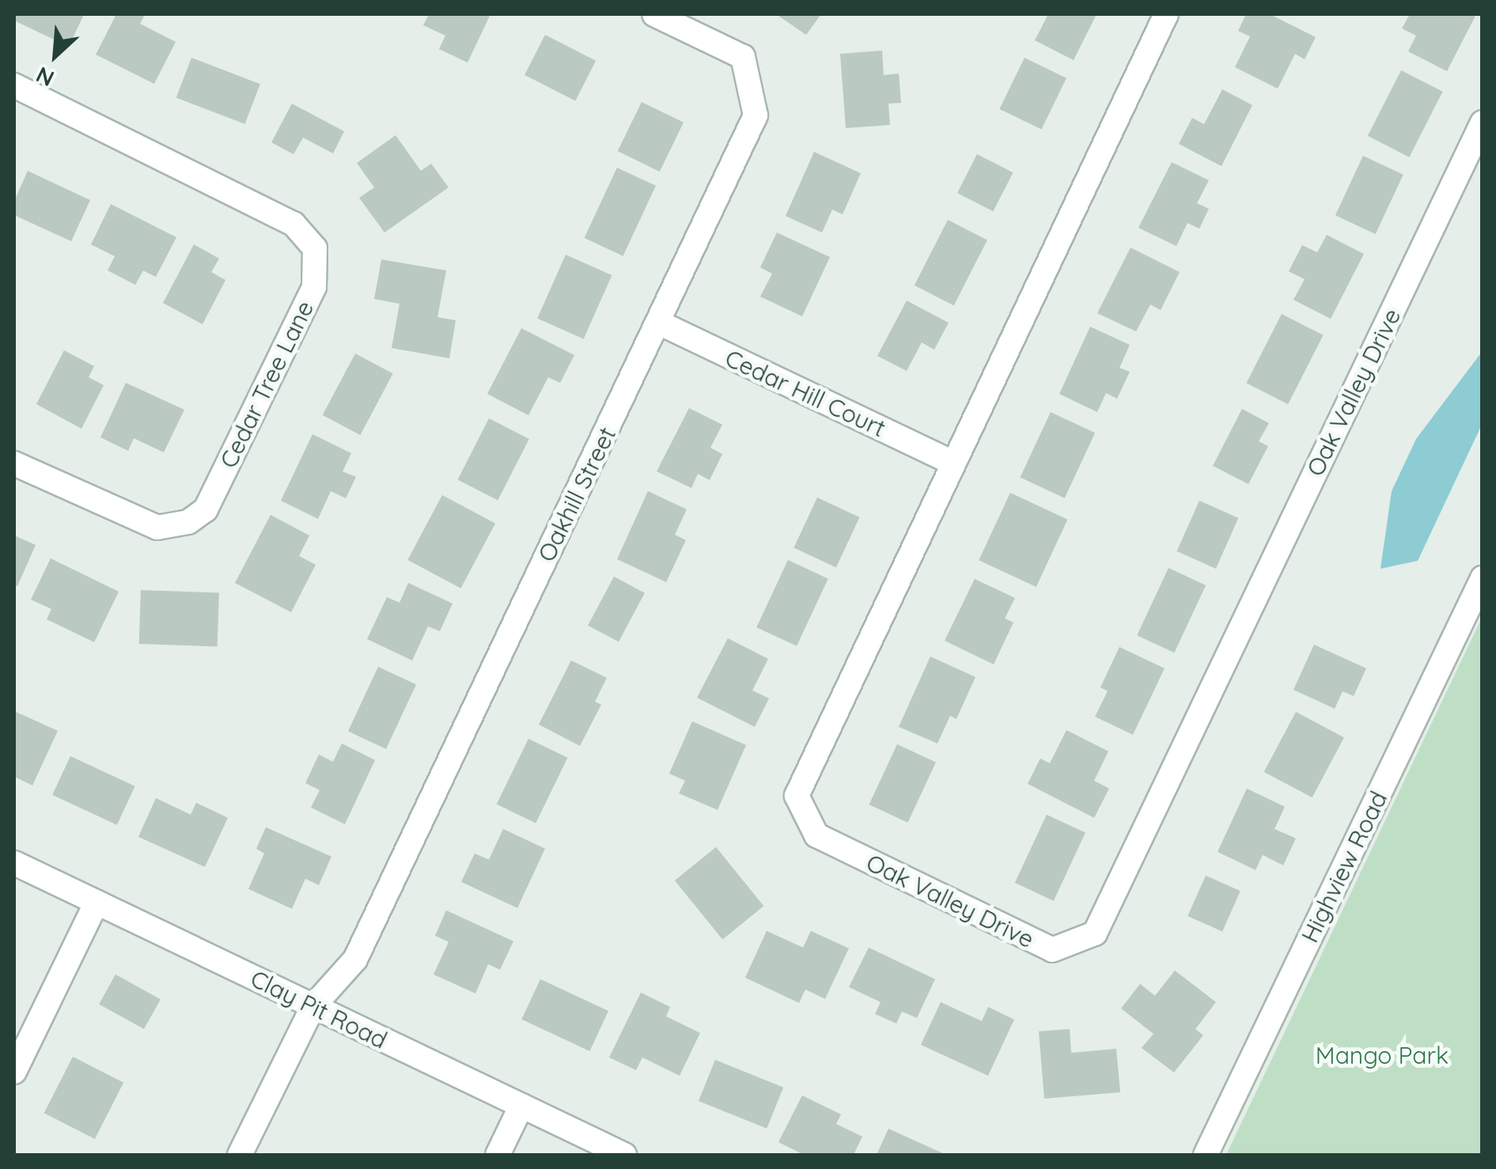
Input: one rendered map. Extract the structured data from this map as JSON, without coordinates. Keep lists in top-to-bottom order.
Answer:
{
  "streets": {
    "street": [
      "Cedar Tree Lane",
      "Oak Valley Drive",
      "Cedar Hill Court",
      "Oakhill Street",
      "Highview Road",
      "Clay Pit Road"
    ]
  },
  "crossings": [
    ["Oak Valley Drive", "Cedar Hill Court"],
    ["Cedar Hill Court", "Oakhill Street"],
    ["Oakhill Street", "Clay Pit Road"]
  ],
  "parks": ["Mango Park"],
  "north": "bottom left"
}
